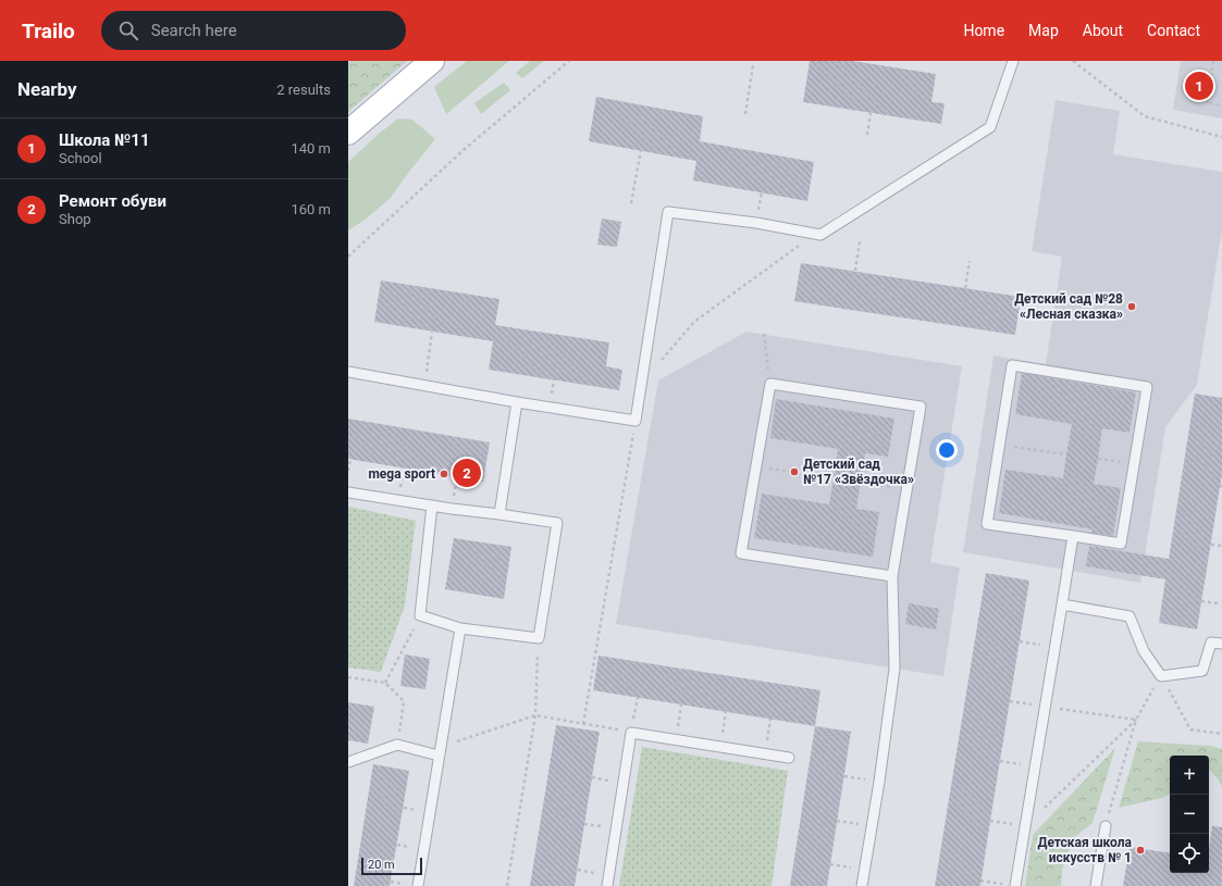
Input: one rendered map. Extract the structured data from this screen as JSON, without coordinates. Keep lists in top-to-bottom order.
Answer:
{
  "places": [
    "Детский сад №28 «Лесная сказка»",
    "Детский сад №17 «Звёздочка»",
    "mega sport",
    "Детская школа искусств № 1"
  ],
  "scale_bar": "20 m",
  "page": {
    "header": "Trailo",
    "search": "Search here",
    "nav": [
      "Home",
      "Map",
      "About",
      "Contact"
    ],
    "heading": ["Nearby", "2 results"],
    "pins": ["1", "2"],
    "list": [
      {
        "mark": "1",
        "name": "Школа №11",
        "note": "School",
        "value": "140 m"
      },
      {
        "mark": "2",
        "name": "Ремонт обуви",
        "note": "Shop",
        "value": "160 m"
      }
    ],
    "map_buttons": ["+", "−"],
    "scale": "20 m"
  }
}
